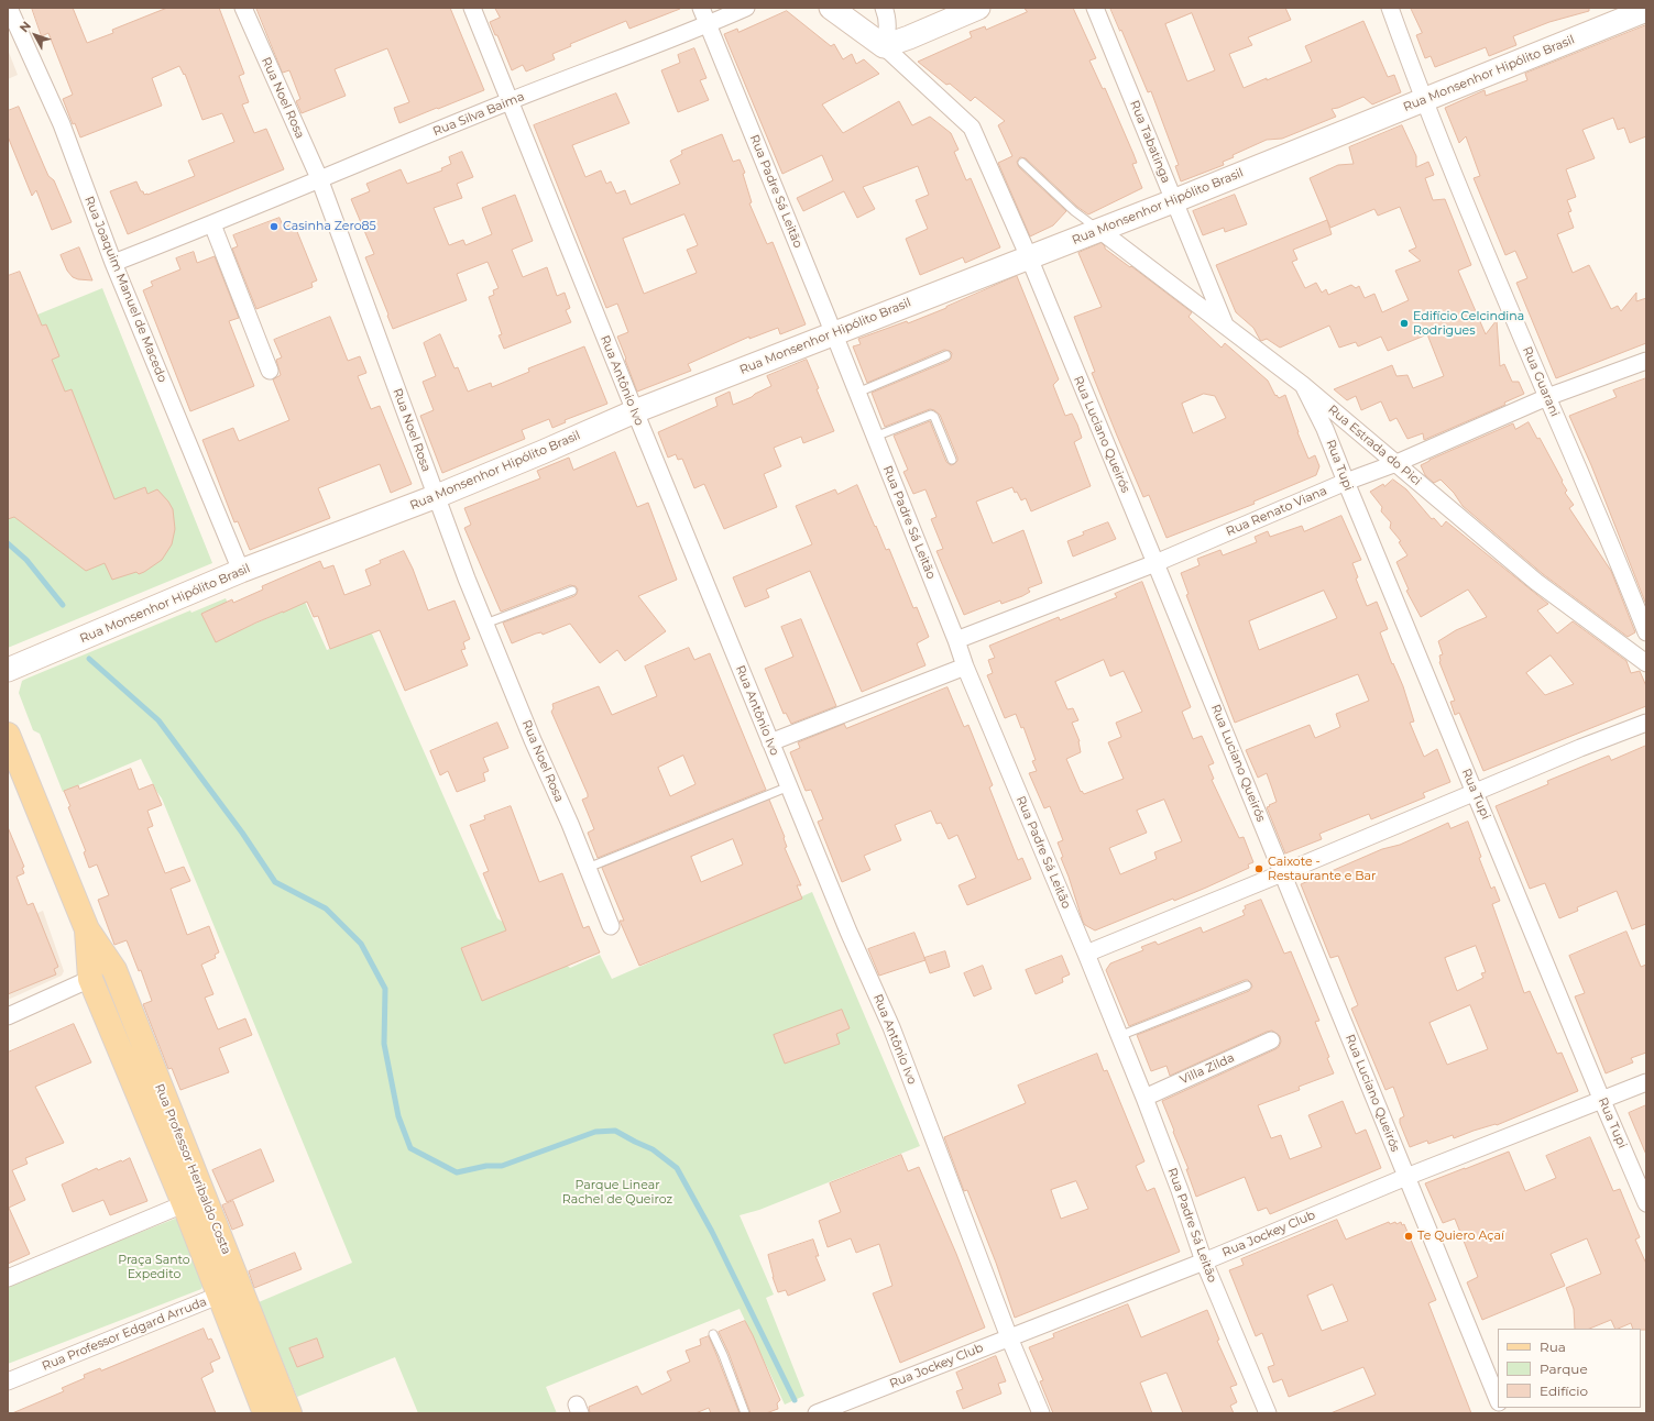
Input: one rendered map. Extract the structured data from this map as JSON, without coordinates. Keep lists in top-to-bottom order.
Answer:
{
  "streets": {
    "main road": ["Rua Monsenhor Hipólito Brasil", "Rua Professor Heribaldo Costa"],
    "street": [
      "Rua Noel Rosa",
      "Rua Silva Baima",
      "Rua Tabatinga",
      "Rua Padre Sá Leitão",
      "Rua Joaquim Manuel de Macedo",
      "Rua Antônio Ivo",
      "Rua Guarani",
      "Rua Luciano Queirós",
      "Rua Estrada do Pici",
      "Rua Tupi",
      "Rua Renato Viana",
      "Villa Zilda",
      "Rua Jockey Club",
      "Rua Professor Edgard Arruda"
    ]
  },
  "crossings": [
    ["Rua Monsenhor Hipólito Brasil", "Rua Noel Rosa"],
    ["Rua Monsenhor Hipólito Brasil", "Rua Tabatinga"],
    ["Rua Monsenhor Hipólito Brasil", "Rua Padre Sá Leitão"],
    ["Rua Monsenhor Hipólito Brasil", "Rua Joaquim Manuel de Macedo"],
    ["Rua Monsenhor Hipólito Brasil", "Rua Antônio Ivo"],
    ["Rua Monsenhor Hipólito Brasil", "Rua Guarani"],
    ["Rua Monsenhor Hipólito Brasil", "Rua Luciano Queirós"],
    ["Rua Monsenhor Hipólito Brasil", "Rua Estrada do Pici"],
    ["Rua Noel Rosa", "Rua Silva Baima"],
    ["Rua Silva Baima", "Rua Padre Sá Leitão"],
    ["Rua Silva Baima", "Rua Joaquim Manuel de Macedo"],
    ["Rua Silva Baima", "Rua Antônio Ivo"],
    ["Rua Tabatinga", "Rua Estrada do Pici"],
    ["Rua Padre Sá Leitão", "Rua Renato Viana"],
    ["Rua Padre Sá Leitão", "Villa Zilda"],
    ["Rua Padre Sá Leitão", "Rua Jockey Club"],
    ["Rua Antônio Ivo", "Rua Jockey Club"],
    ["Rua Guarani", "Rua Renato Viana"],
    ["Rua Luciano Queirós", "Rua Renato Viana"],
    ["Rua Luciano Queirós", "Rua Jockey Club"],
    ["Rua Estrada do Pici", "Rua Tupi"],
    ["Rua Estrada do Pici", "Rua Renato Viana"],
    ["Rua Tupi", "Rua Renato Viana"],
    ["Rua Tupi", "Rua Jockey Club"],
    ["Rua Professor Heribaldo Costa", "Rua Professor Edgard Arruda"]
  ],
  "parks": ["Parque Linear Rachel de Queiroz", "Praça Santo Expedito"],
  "places": [
    "Casinha Zero85",
    "Edifício Celcindina Rodrigues",
    "Caixote - Restaurante e Bar",
    "Te Quiero Açaí"
  ],
  "legend": ["Rua", "Parque", "Edifício"],
  "north": "top left"
}
